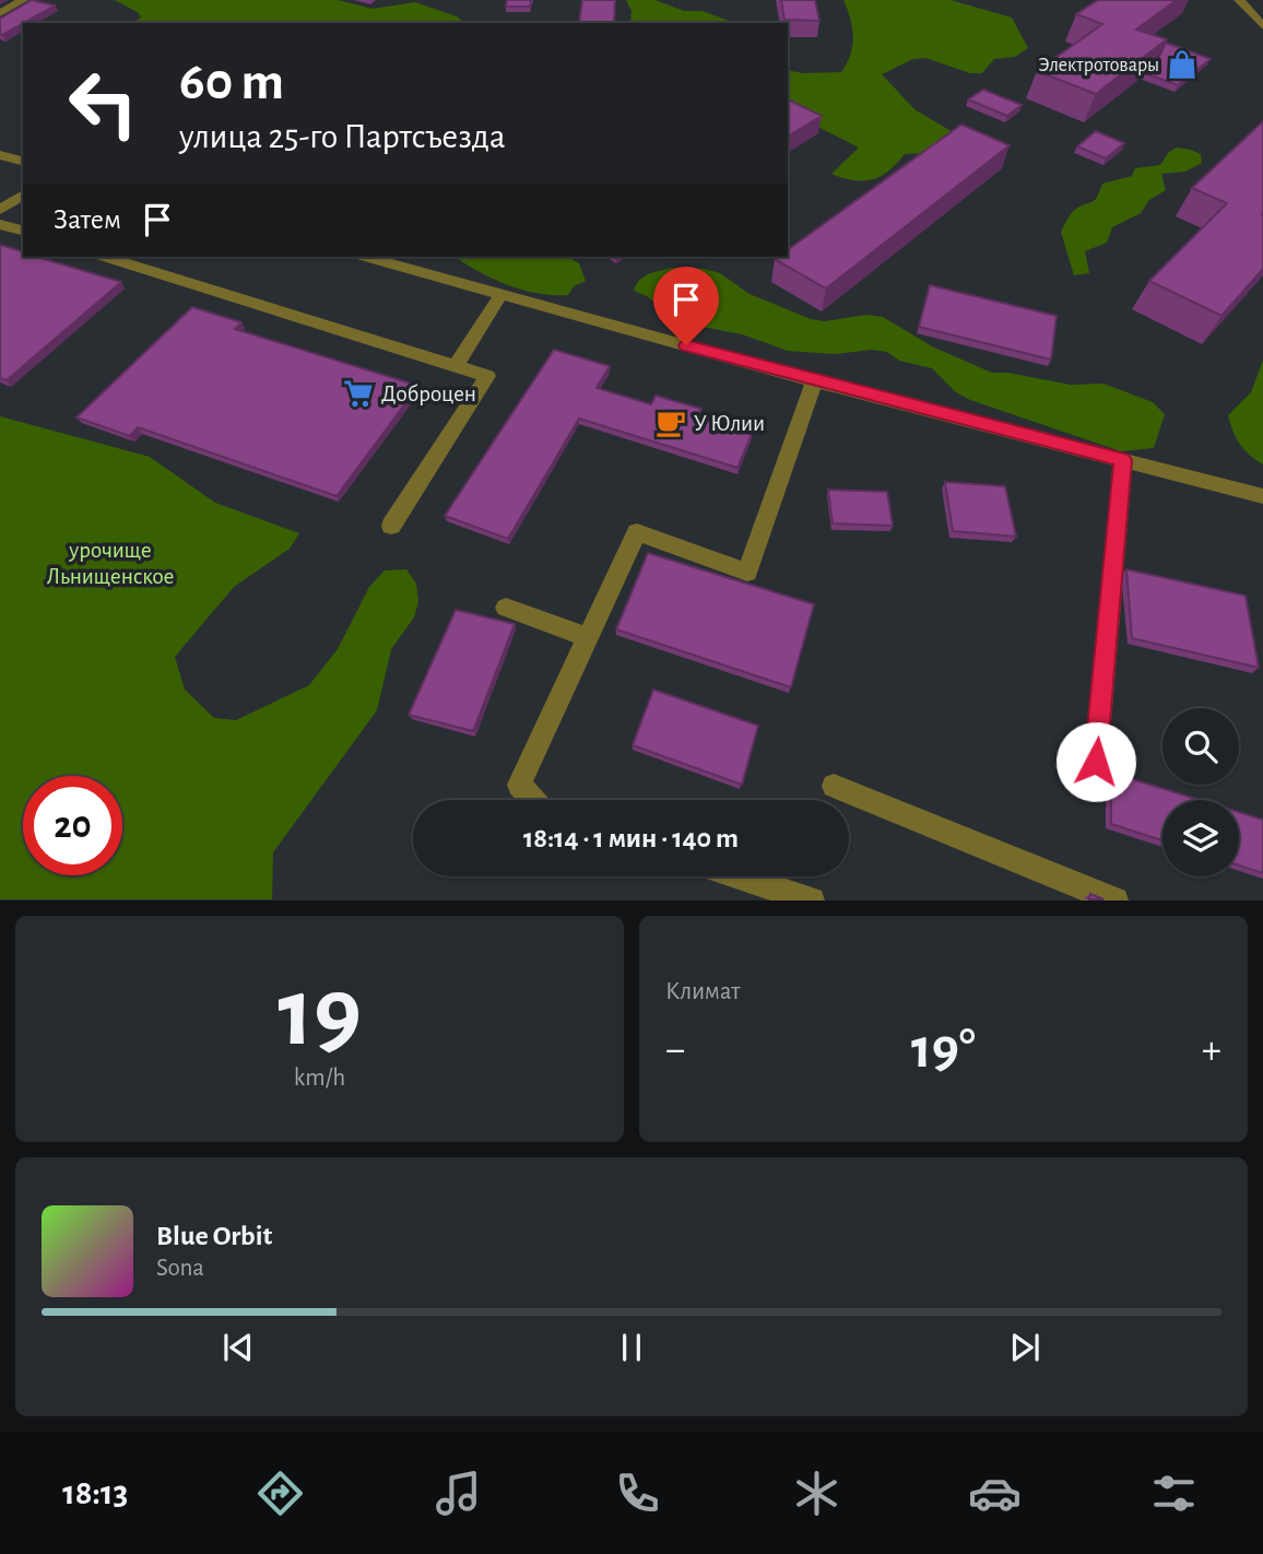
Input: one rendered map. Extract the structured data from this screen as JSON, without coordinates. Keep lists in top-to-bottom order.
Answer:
{
  "parks": ["урочище Льнищенское"],
  "places": {
    "shop": ["Электротовары"],
    "supermarket": ["Доброцен"],
    "cafe": ["У Юлии"]
  },
  "page": {
    "turn": ["60 m", "улица 25-го Партсъезда"],
    "then": "Затем",
    "limit": "20",
    "trip": "18:14 · 1 мин · 140 m",
    "tile": [
      ["19", "km/h"],
      "Климат"
    ],
    "heat": ["−", "19°", "+"],
    "song": ["Blue Orbit", "Sona"],
    "tabs": "18:13"
  }
}
